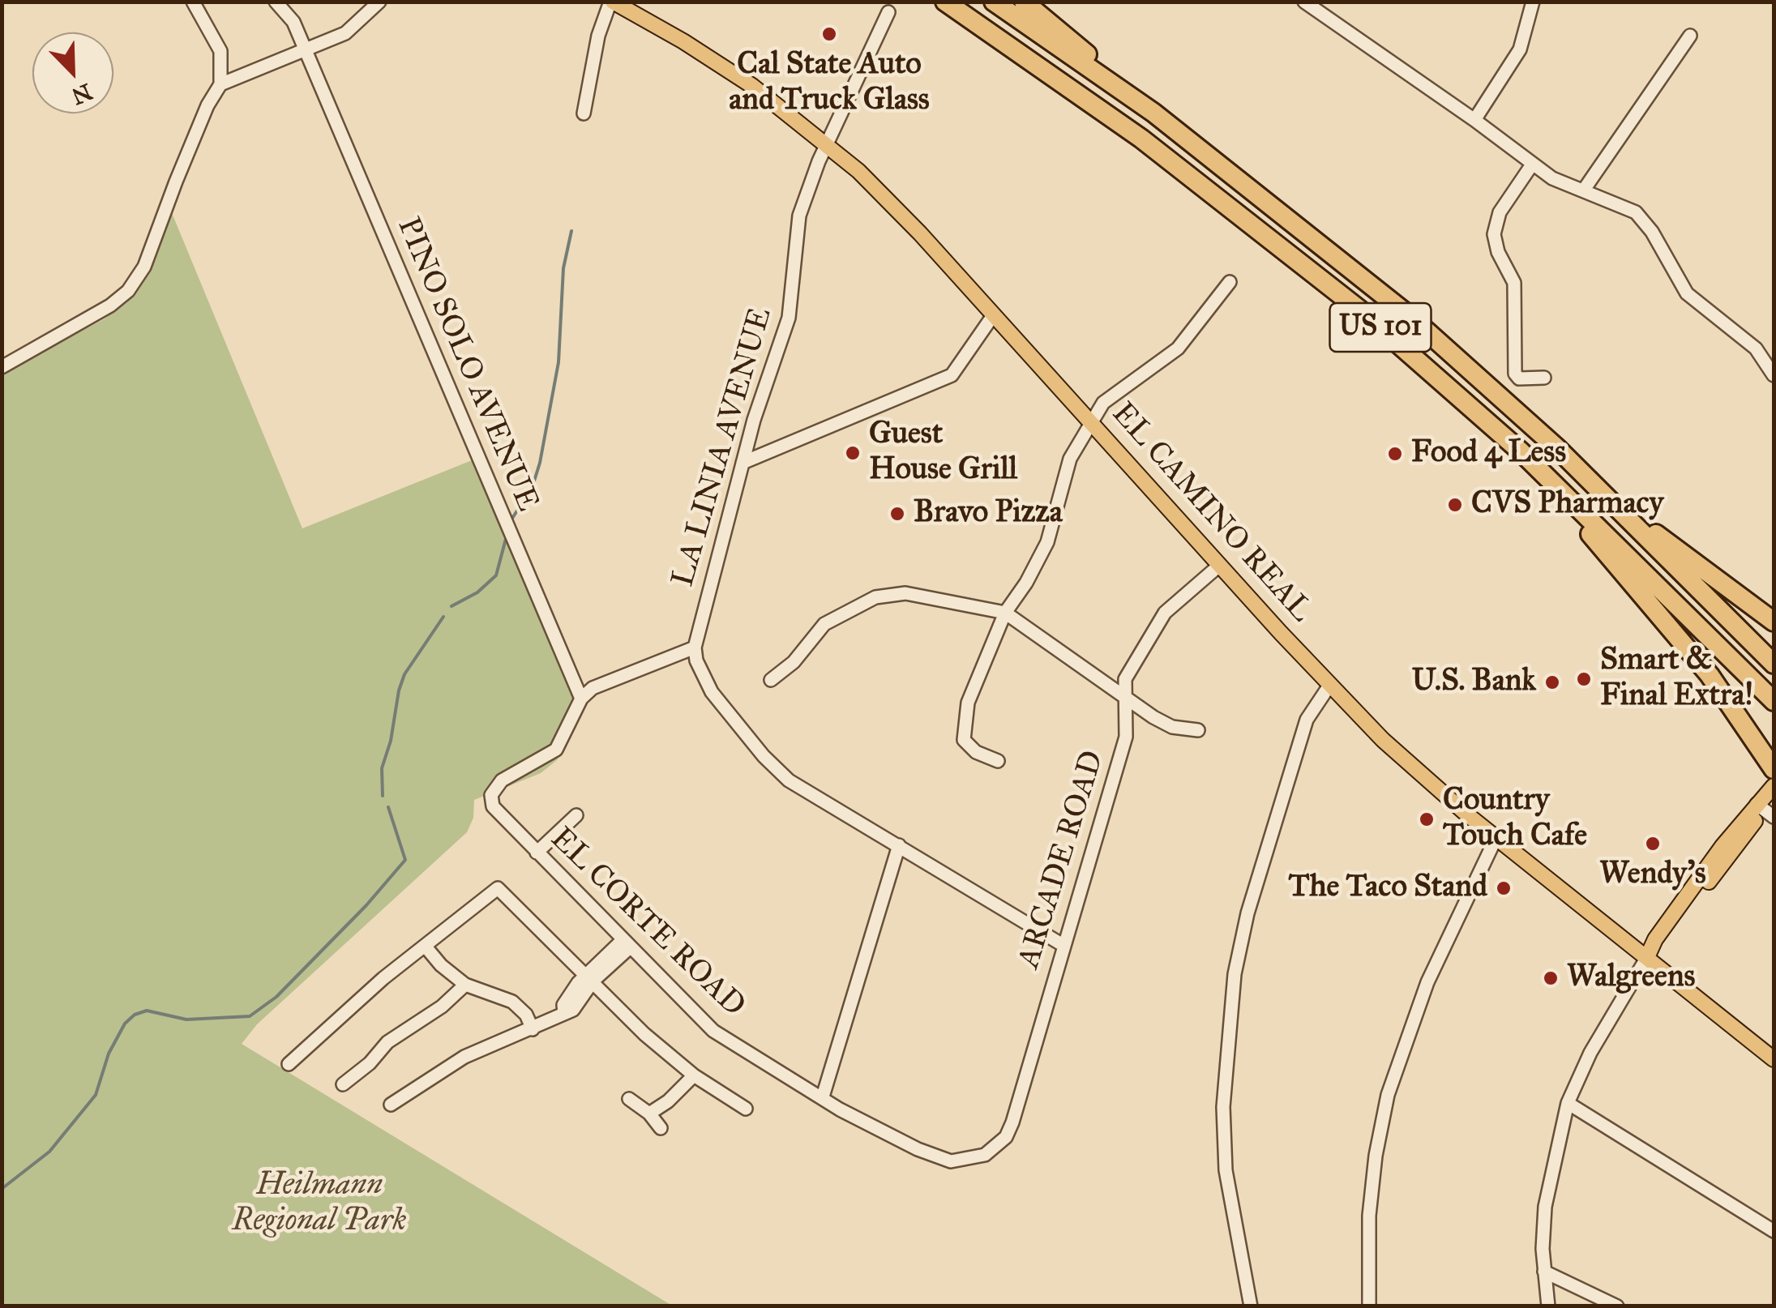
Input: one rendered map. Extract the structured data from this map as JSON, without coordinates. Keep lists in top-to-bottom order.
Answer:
{
  "streets": {
    "highway": ["US 101"],
    "main road": ["EL CAMINO REAL"],
    "street": [
      "PINO SOLO AVENUE",
      "LA LINIA AVENUE",
      "ARCADE ROAD",
      "EL CORTE ROAD"
    ]
  },
  "crossings": [
    ["PINO SOLO AVENUE", "EL CORTE ROAD"],
    ["LA LINIA AVENUE", "EL CAMINO REAL"],
    ["EL CAMINO REAL", "ARCADE ROAD"],
    ["ARCADE ROAD", "EL CORTE ROAD"]
  ],
  "parks": ["Heilmann Regional Park"],
  "places": [
    "Cal State Auto and Truck Glass",
    "Guest House Grill",
    "Food 4 Less",
    "CVS Pharmacy",
    "Bravo Pizza",
    "Smart & Final Extra!",
    "U.S. Bank",
    "Country Touch Cafe",
    "Wendy's",
    "The Taco Stand",
    "Walgreens"
  ],
  "north": "bottom right"
}
